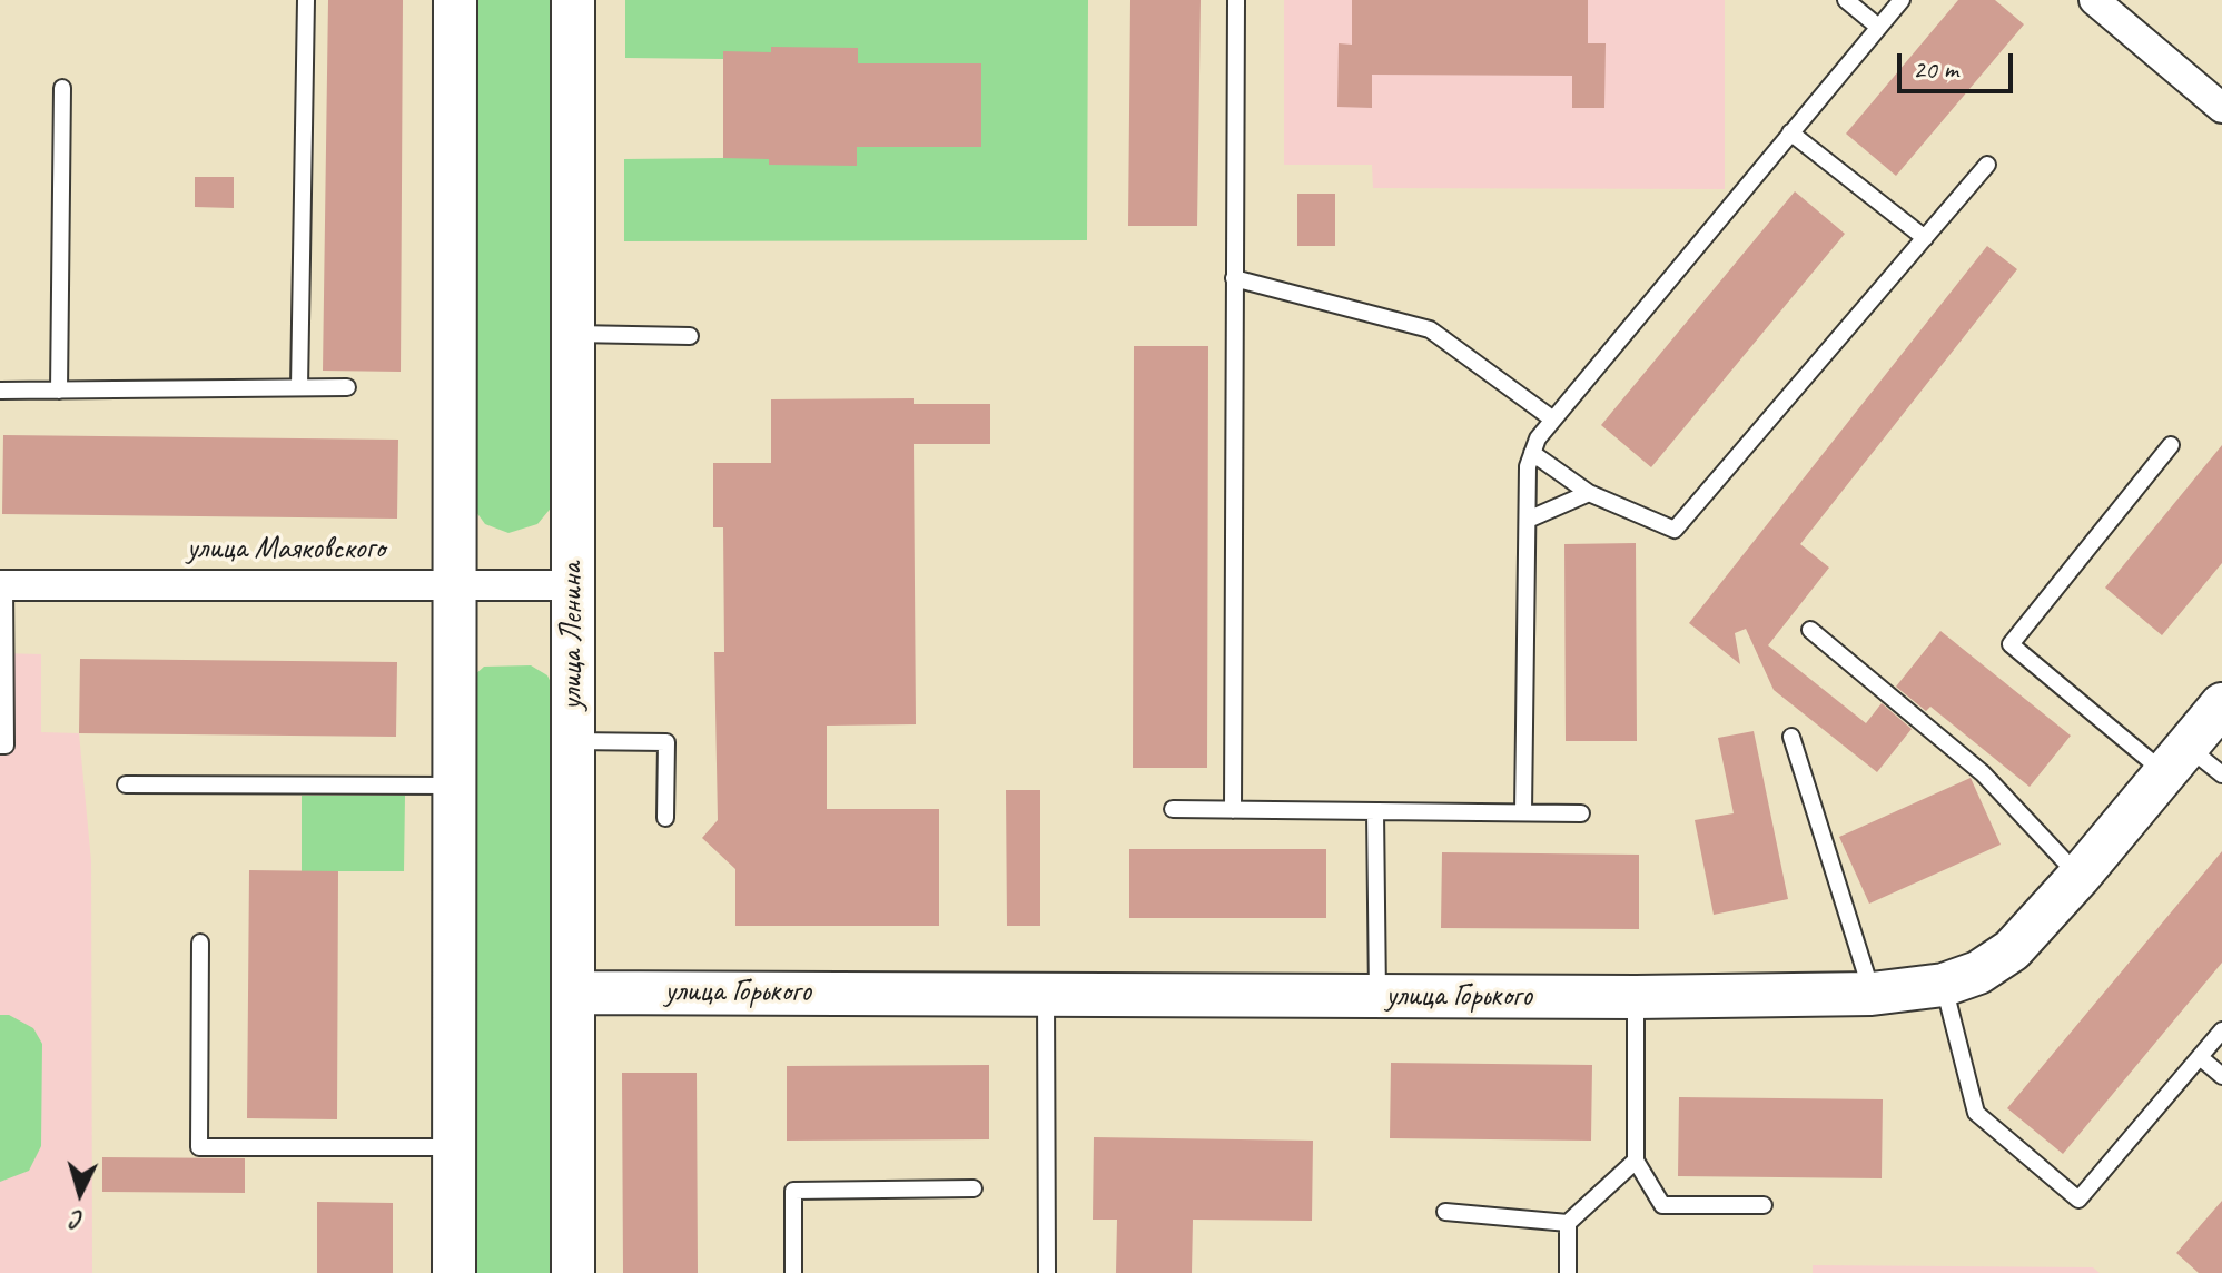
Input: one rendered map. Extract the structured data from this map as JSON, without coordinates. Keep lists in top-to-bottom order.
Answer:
{
  "streets": {
    "main road": ["улица Ленина", "улица Горького"],
    "street": ["улица Маяковского"]
  },
  "crossings": [
    ["улица Маяковского", "улица Ленина"],
    ["улица Ленина", "улица Горького"]
  ],
  "scale_bar": "20 m",
  "north": "bottom"
}
